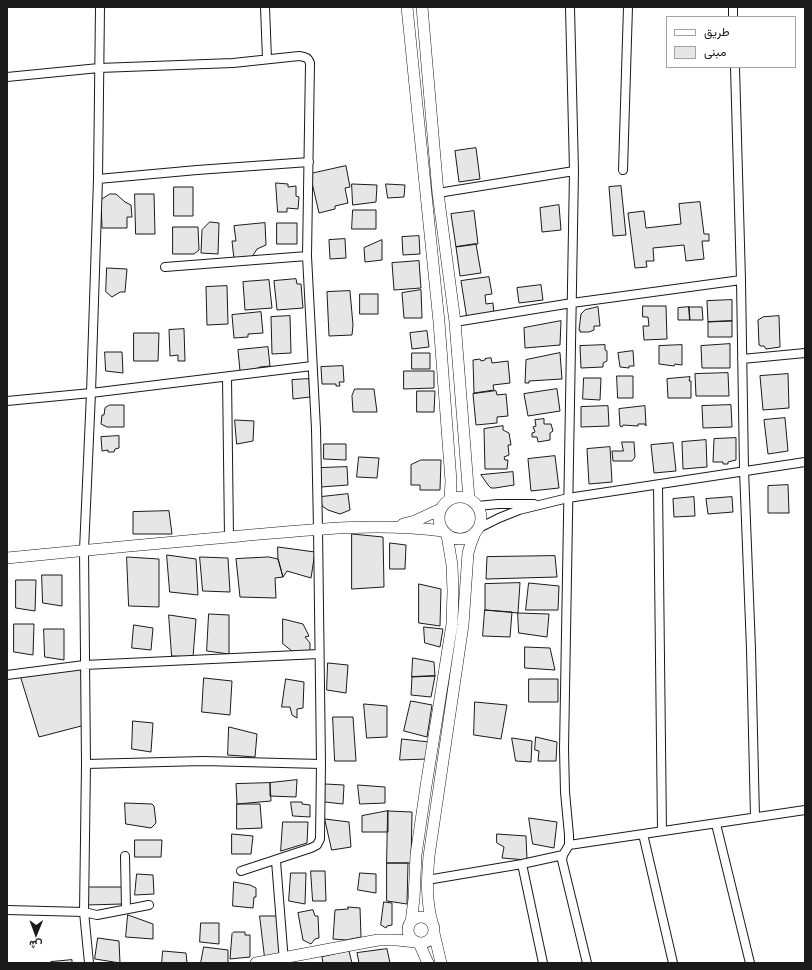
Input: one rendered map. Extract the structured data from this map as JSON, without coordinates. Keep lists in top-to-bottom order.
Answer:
{
  "legend": ["طريق", "مبنى"],
  "north": "bottom"
}
